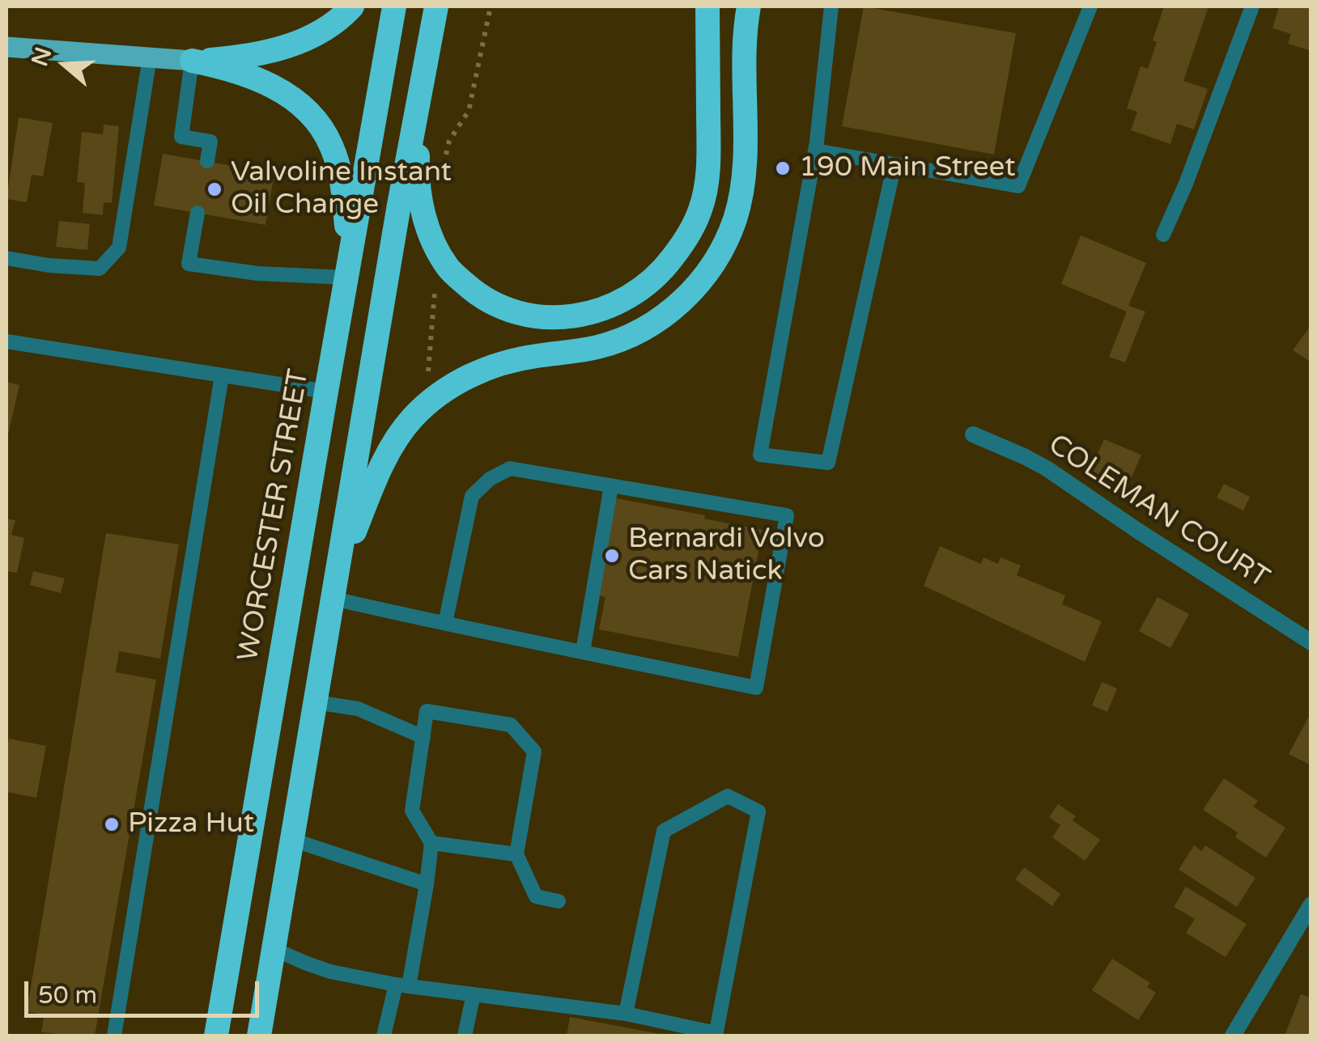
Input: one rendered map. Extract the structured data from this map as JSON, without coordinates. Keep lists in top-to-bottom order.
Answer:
{
  "streets": {
    "highway": ["WORCESTER STREET"],
    "street": ["COLEMAN COURT"]
  },
  "places": [
    "190 Main Street",
    "Valvoline Instant Oil Change",
    "Bernardi Volvo Cars Natick",
    "Pizza Hut"
  ],
  "scale_bar": "50 m",
  "north": "left"
}
